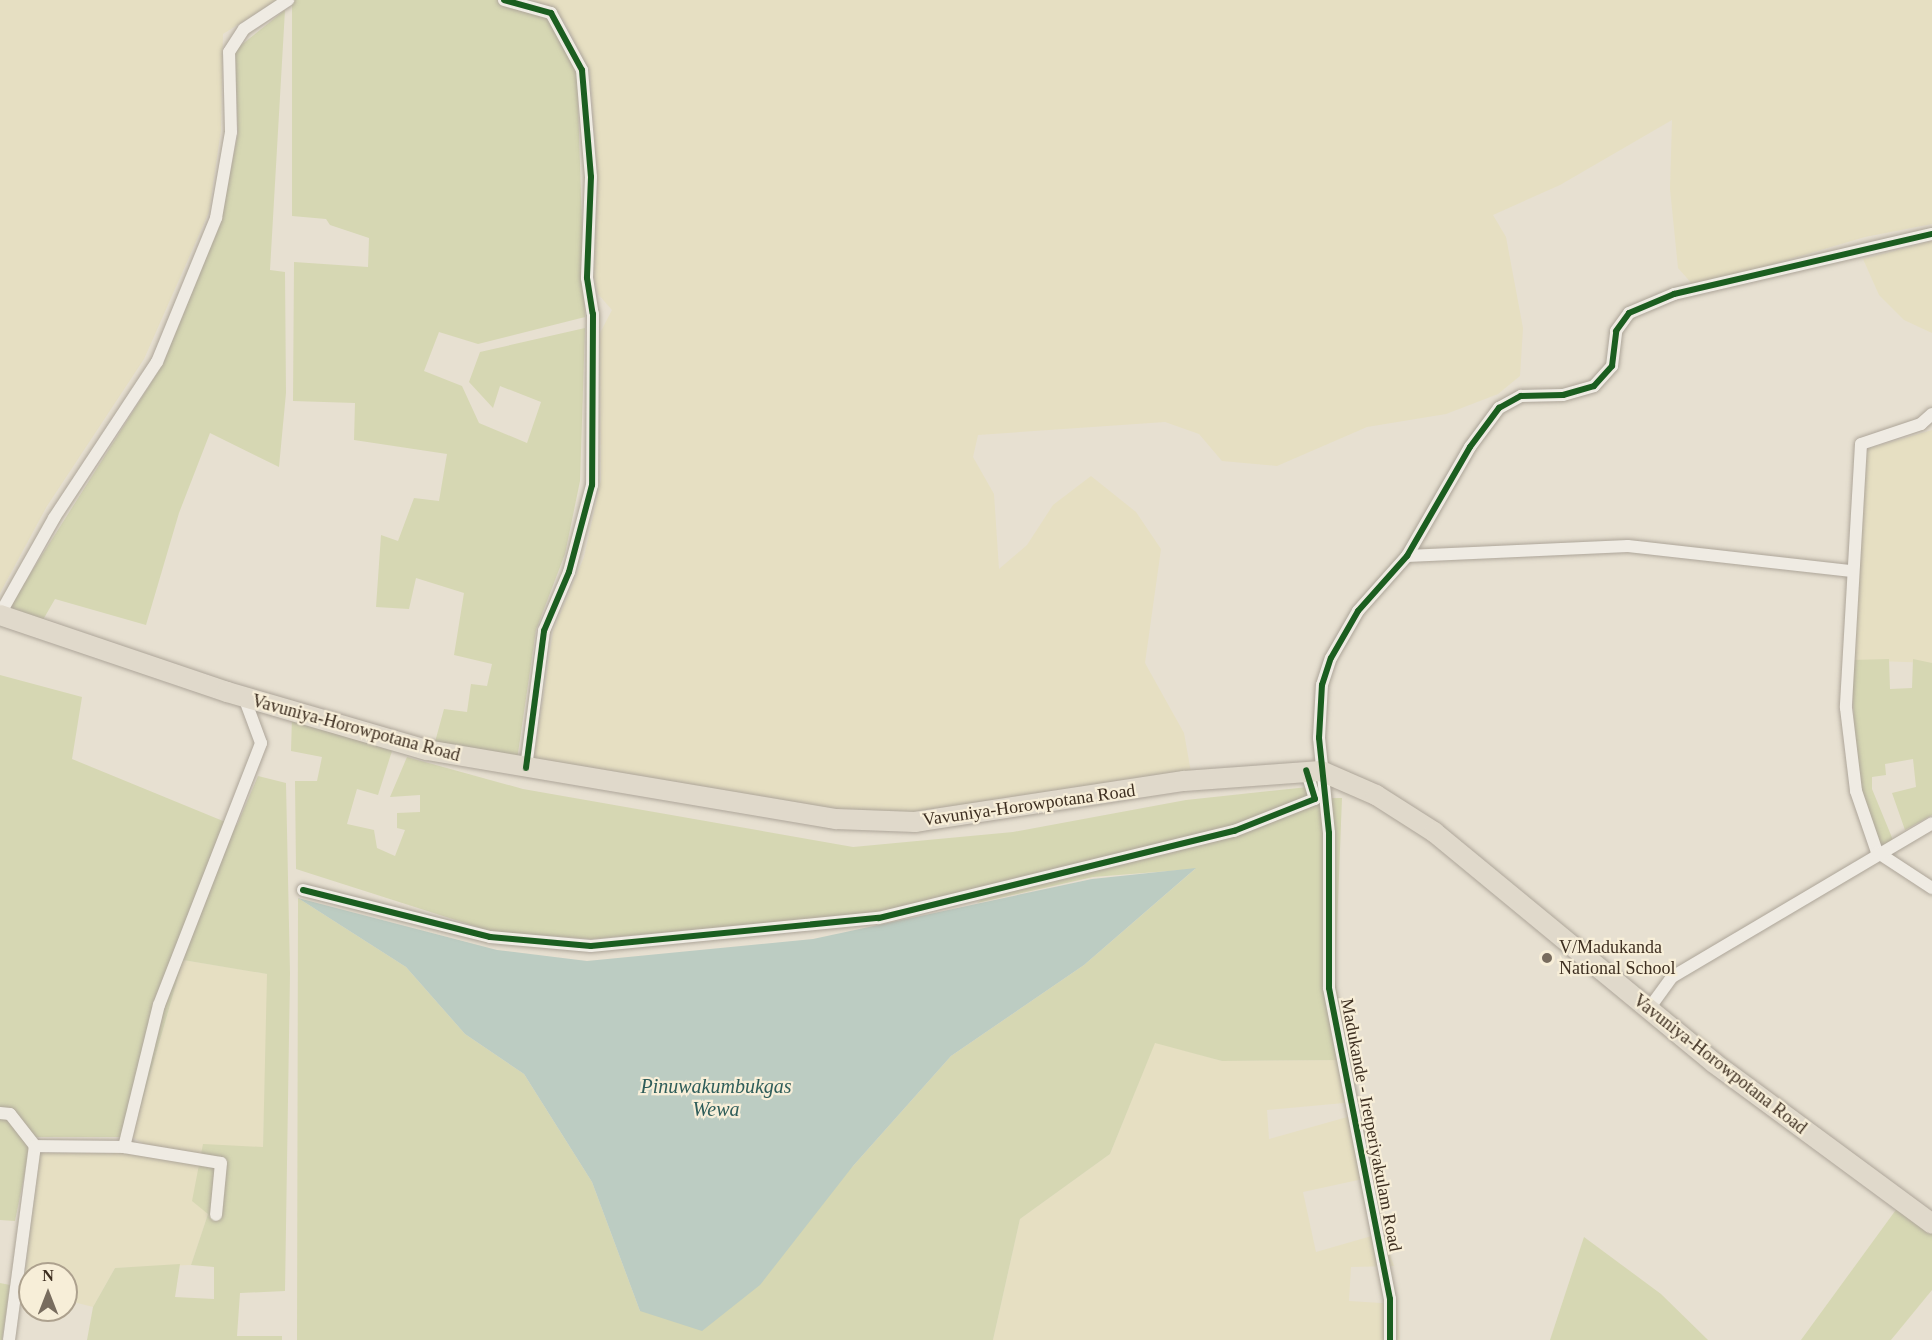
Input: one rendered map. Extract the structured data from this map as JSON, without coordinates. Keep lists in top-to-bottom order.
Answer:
{
  "streets": {
    "highway": ["Vavuniya-Horowpotana Road"],
    "street": ["Madukande - Iretperiyakulam Road"]
  },
  "crossings": [
    ["Vavuniya-Horowpotana Road", "Madukande - Iretperiyakulam Road"]
  ],
  "water": ["Pinuwakumbukgas Wewa"],
  "places": ["V/Madukanda National School"],
  "north": "top"
}
